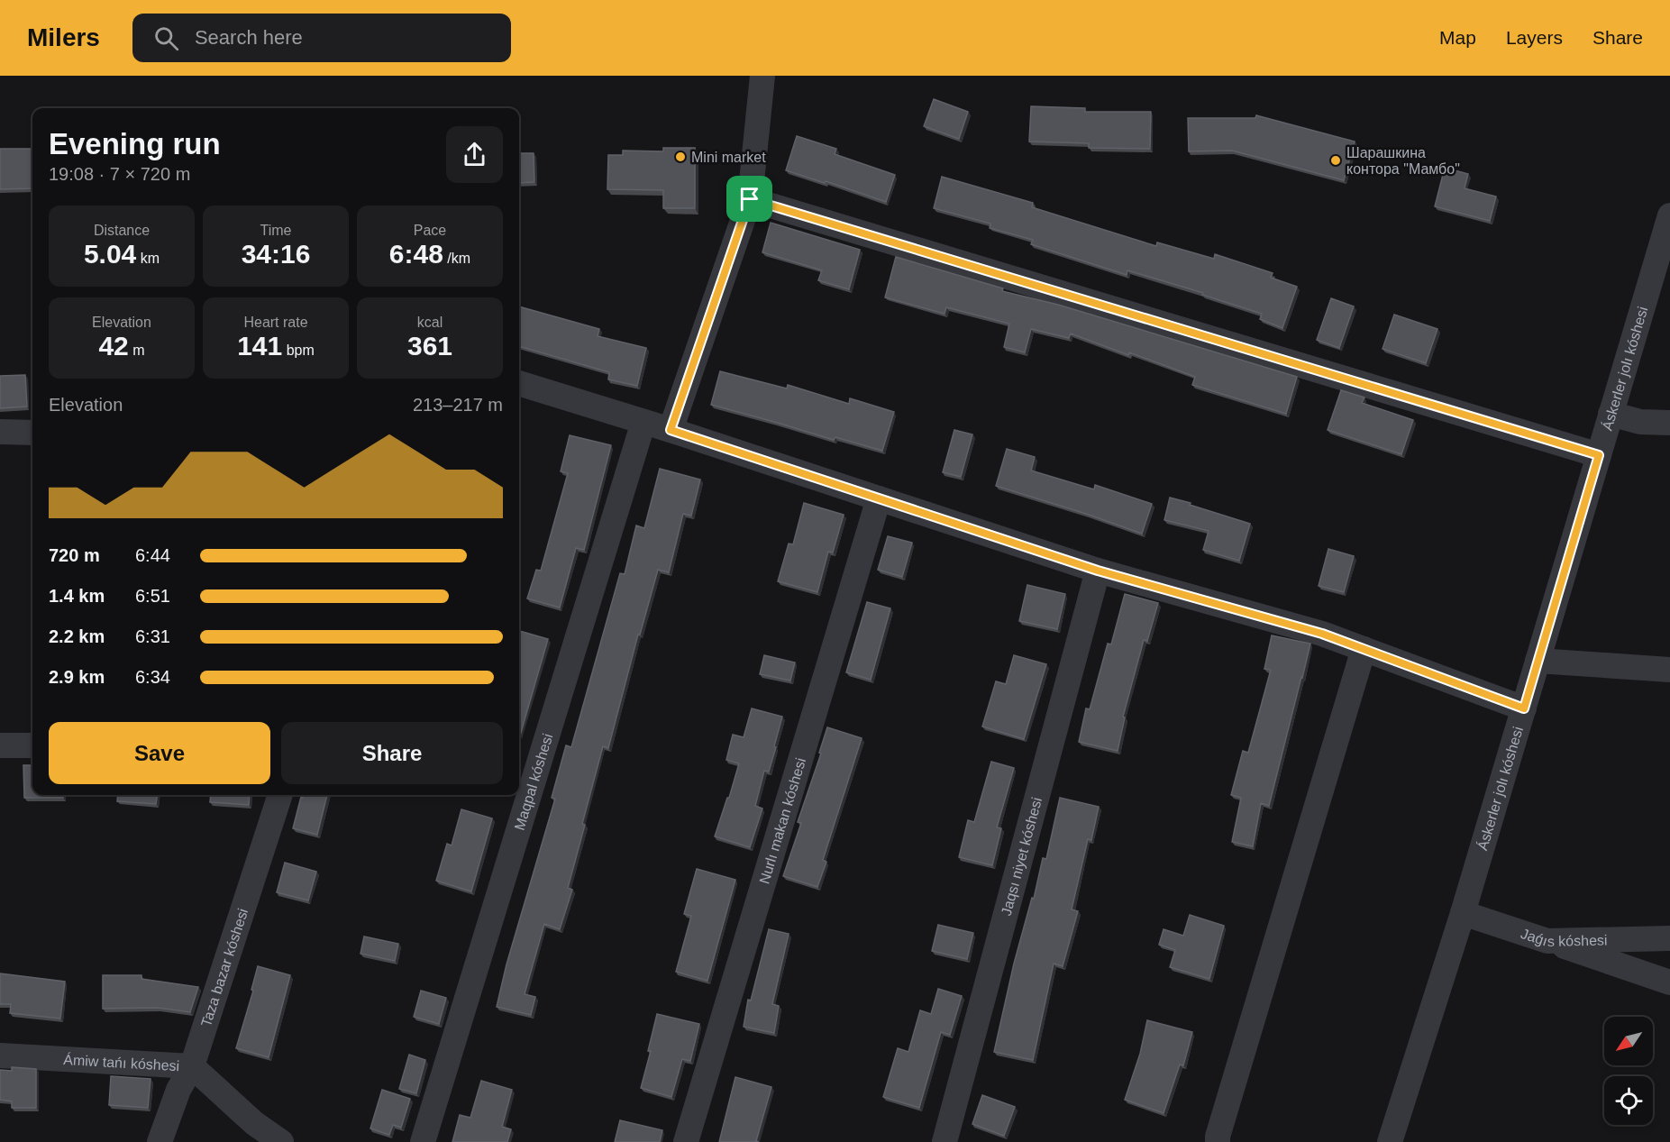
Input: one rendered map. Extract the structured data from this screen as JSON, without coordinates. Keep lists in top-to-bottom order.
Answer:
{
  "streets": {
    "street": [
      "Áskerler jolı kóshesi",
      "Maqpal kóshesi",
      "Nurlı makan kóshesi",
      "Jaqsı niyet kóshesi",
      "Jaǵıs kóshesi",
      "Taza bazar kóshesi",
      "Ámiw tańı kóshesi"
    ]
  },
  "crossings": [
    ["Áskerler jolı kóshesi", "Jaǵıs kóshesi"],
    ["Taza bazar kóshesi", "Ámiw tańı kóshesi"]
  ],
  "places": ["Mini market", "Шарашкина контора \"Мамбо\""],
  "north": "bottom left",
  "page": {
    "header": "Milers",
    "search": "Search here",
    "nav": ["Map", "Layers", "Share"],
    "heading": ["Evening run", "19:08 · 7 × 720 m"],
    "stats": [
      ["Distance", "5.04 km"],
      ["Time", "34:16"],
      ["Pace", "6:48 /km"],
      ["Elevation", "42 m"],
      ["Heart rate", "141 bpm"],
      ["kcal", "361"]
    ],
    "chart": ["Elevation", "213–217 m"],
    "list": [
      {
        "name": "720 m",
        "note": "6:44"
      },
      {
        "name": "1.4 km",
        "note": "6:51"
      },
      {
        "name": "2.2 km",
        "note": "6:31"
      },
      {
        "name": "2.9 km",
        "note": "6:34"
      }
    ],
    "buttons": ["Save", "Share"]
  }
}
